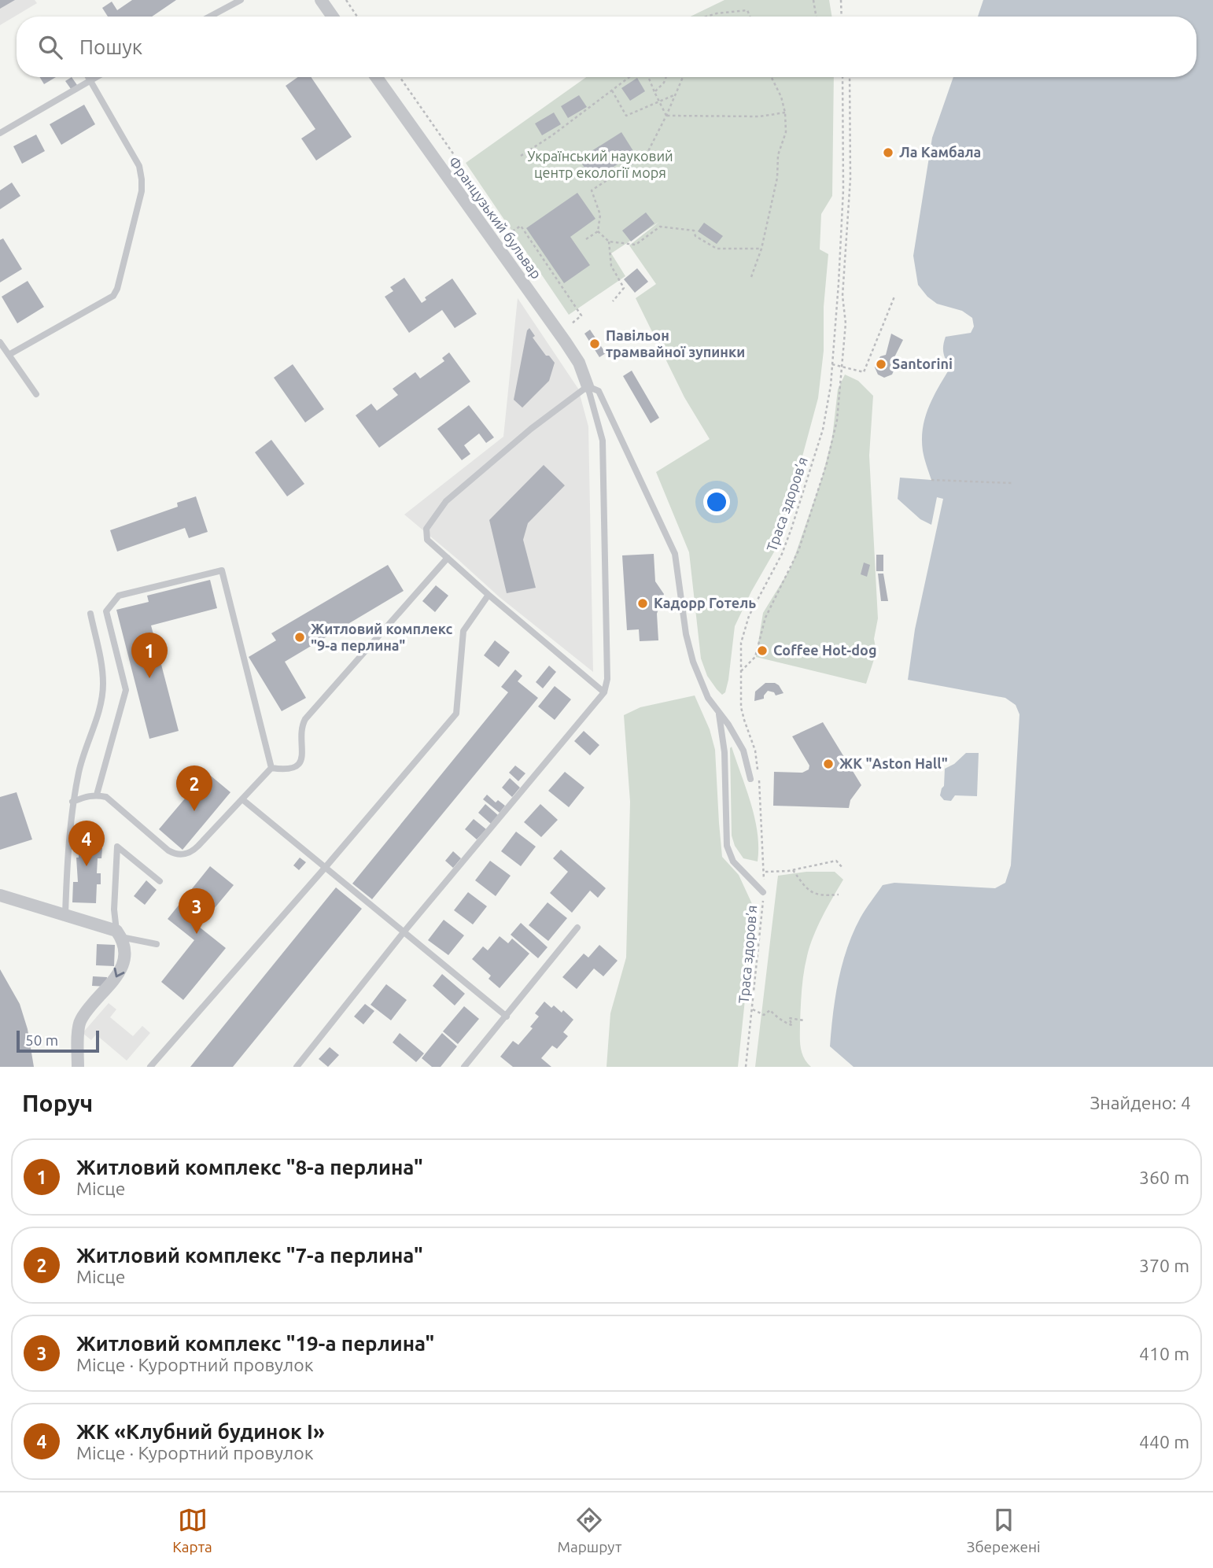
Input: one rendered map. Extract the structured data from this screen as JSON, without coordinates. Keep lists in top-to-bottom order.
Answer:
{
  "streets": {
    "street": ["Французький бульвар"],
    "path": ["Траса здоров’я"]
  },
  "parks": ["Український науковий центр екології моря"],
  "places": [
    "Ла Камбала",
    "Павільон трамвайної зупинки",
    "Santorini",
    "Кадорр Готель",
    "Житловий комплекс \"9-а перлина\"",
    "Coffee Hot-dog",
    "ЖК \"Aston Hall\""
  ],
  "scale_bar": "50 m",
  "page": {
    "search": "Пошук",
    "pins": [
      "1",
      "2",
      "4",
      "3"
    ],
    "scale": "50 m",
    "heading": ["Поруч", "Знайдено: 4"],
    "list": [
      {
        "mark": "1",
        "name": "Житловий комплекс \"8-а перлина\"",
        "note": "Місце",
        "value": "360 m"
      },
      {
        "mark": "2",
        "name": "Житловий комплекс \"7-а перлина\"",
        "note": "Місце",
        "value": "370 m"
      },
      {
        "mark": "3",
        "name": "Житловий комплекс \"19-а перлина\"",
        "note": "Місце · Курортний провулок",
        "value": "410 m"
      },
      {
        "mark": "4",
        "name": "ЖК «Клубний будинок I»",
        "note": "Місце · Курортний провулок",
        "value": "440 m"
      }
    ],
    "nav": ["Карта", "Маршрут", "Збережені"]
  }
}
